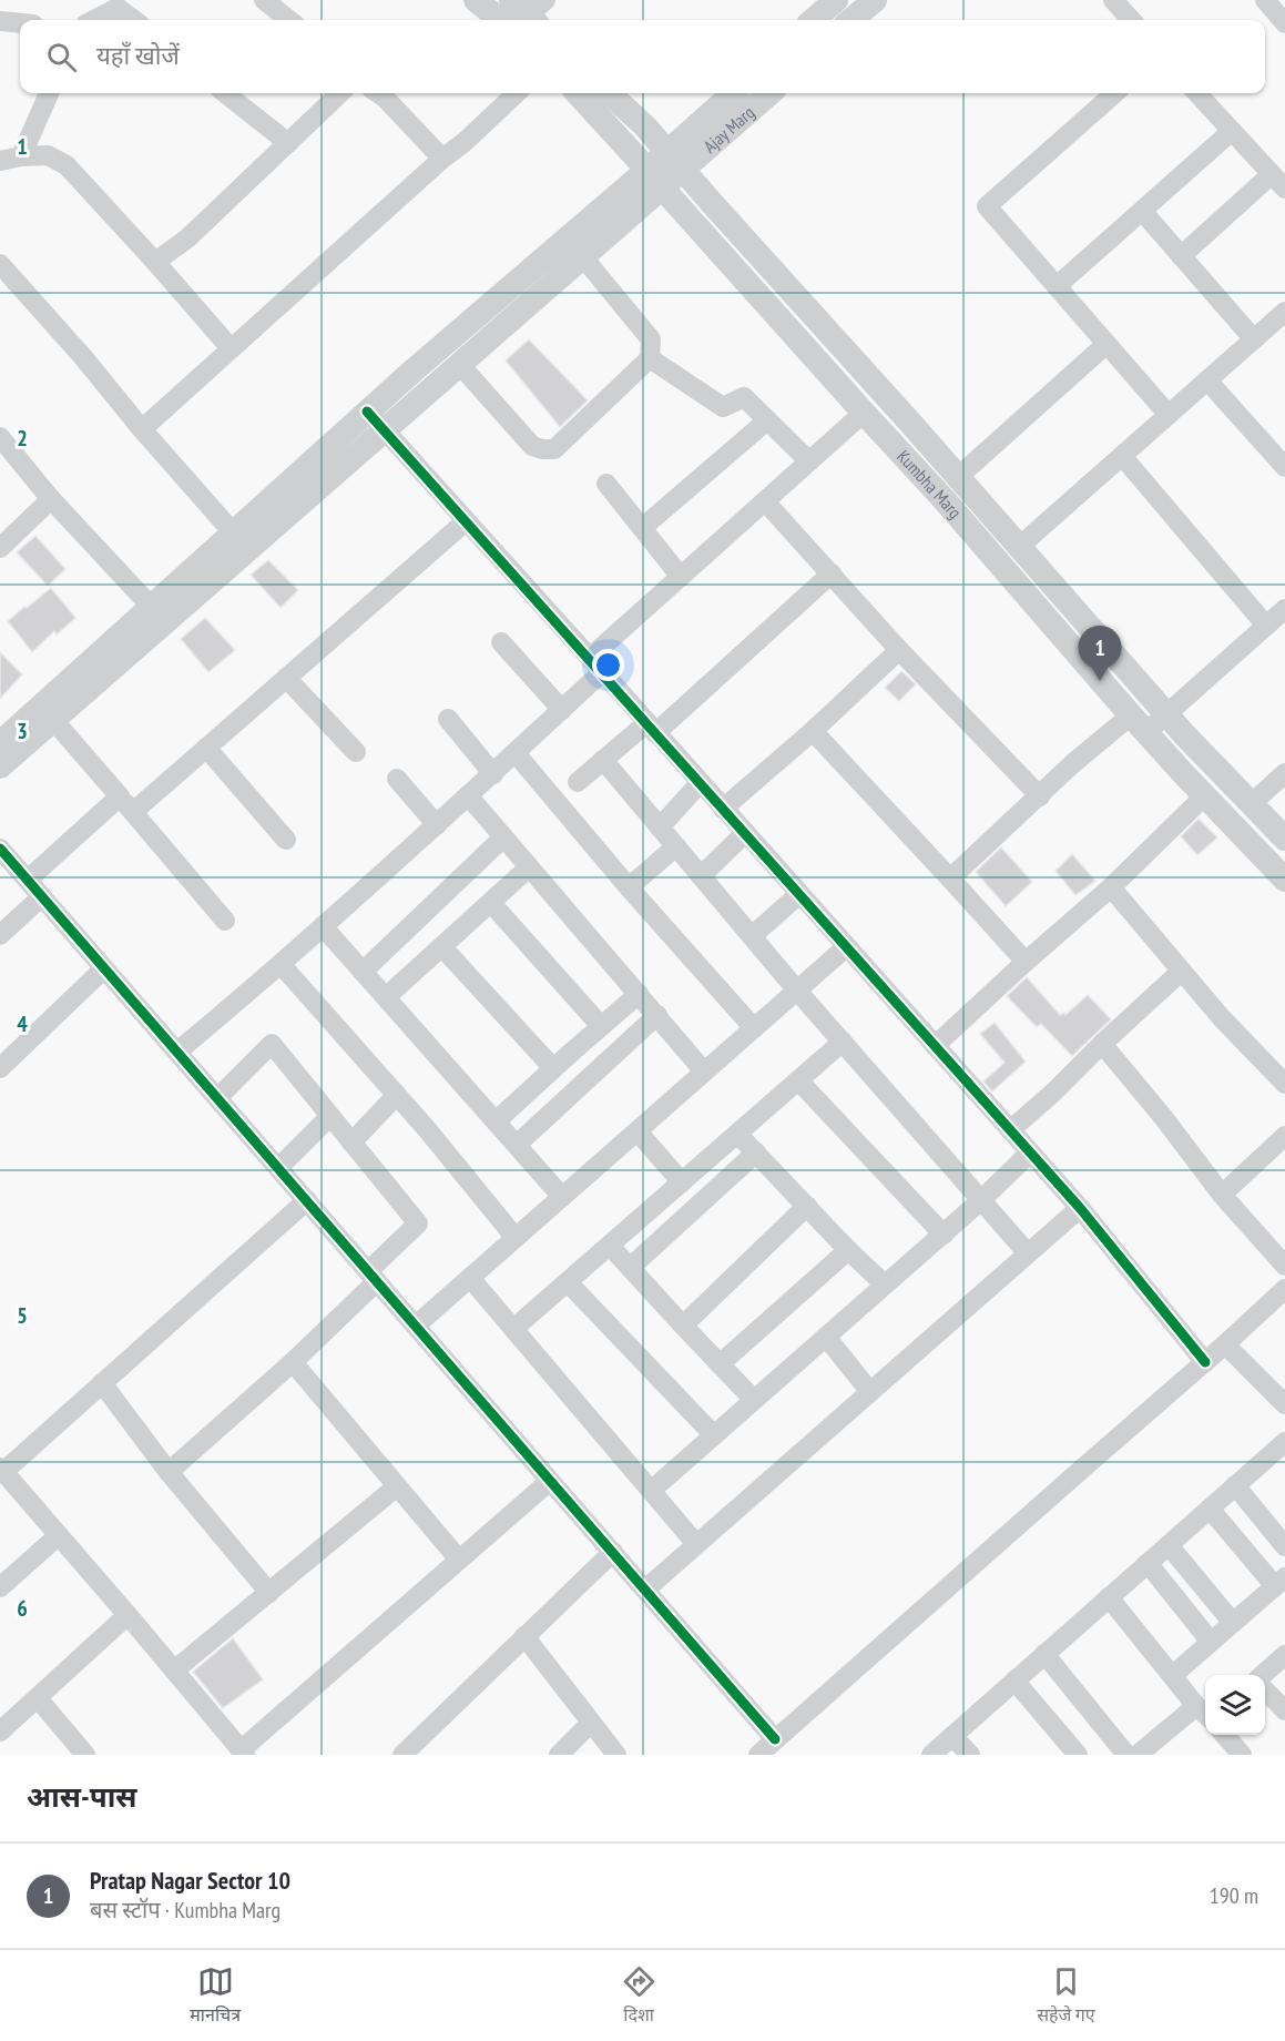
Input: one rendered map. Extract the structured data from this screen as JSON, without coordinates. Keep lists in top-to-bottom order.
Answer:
{
  "streets": {
    "street": ["Ajay Marg", "Kumbha Marg"]
  },
  "crossings": [
    ["Ajay Marg", "Kumbha Marg"]
  ],
  "page": {
    "search": "यहाँ खोजें",
    "pins": "1",
    "heading": "आस-पास",
    "list": [
      {
        "mark": "1",
        "name": "Pratap Nagar Sector 10",
        "note": "बस स्टॉप · Kumbha Marg",
        "value": "190 m"
      }
    ],
    "nav": ["मानचित्र", "दिशा", "सहेजे गए"]
  },
  "grid": {
    "rows": [
      "1",
      "2",
      "3",
      "4",
      "5",
      "6"
    ]
  }
}
